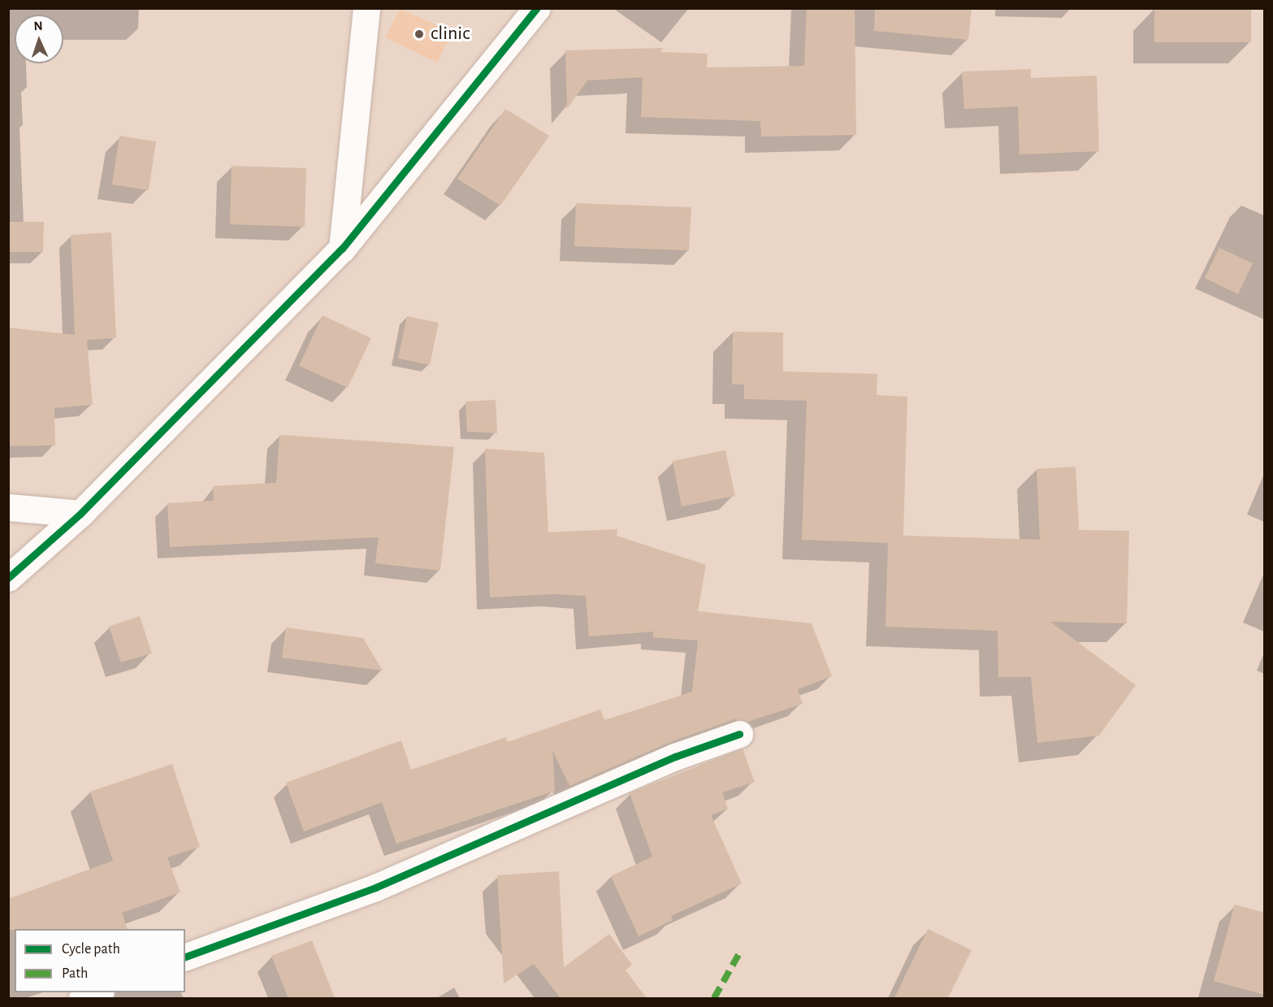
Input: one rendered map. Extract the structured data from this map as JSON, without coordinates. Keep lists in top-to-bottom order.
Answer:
{
  "places": ["clinic"],
  "legend": ["Cycle path", "Path"],
  "north": "top"
}
